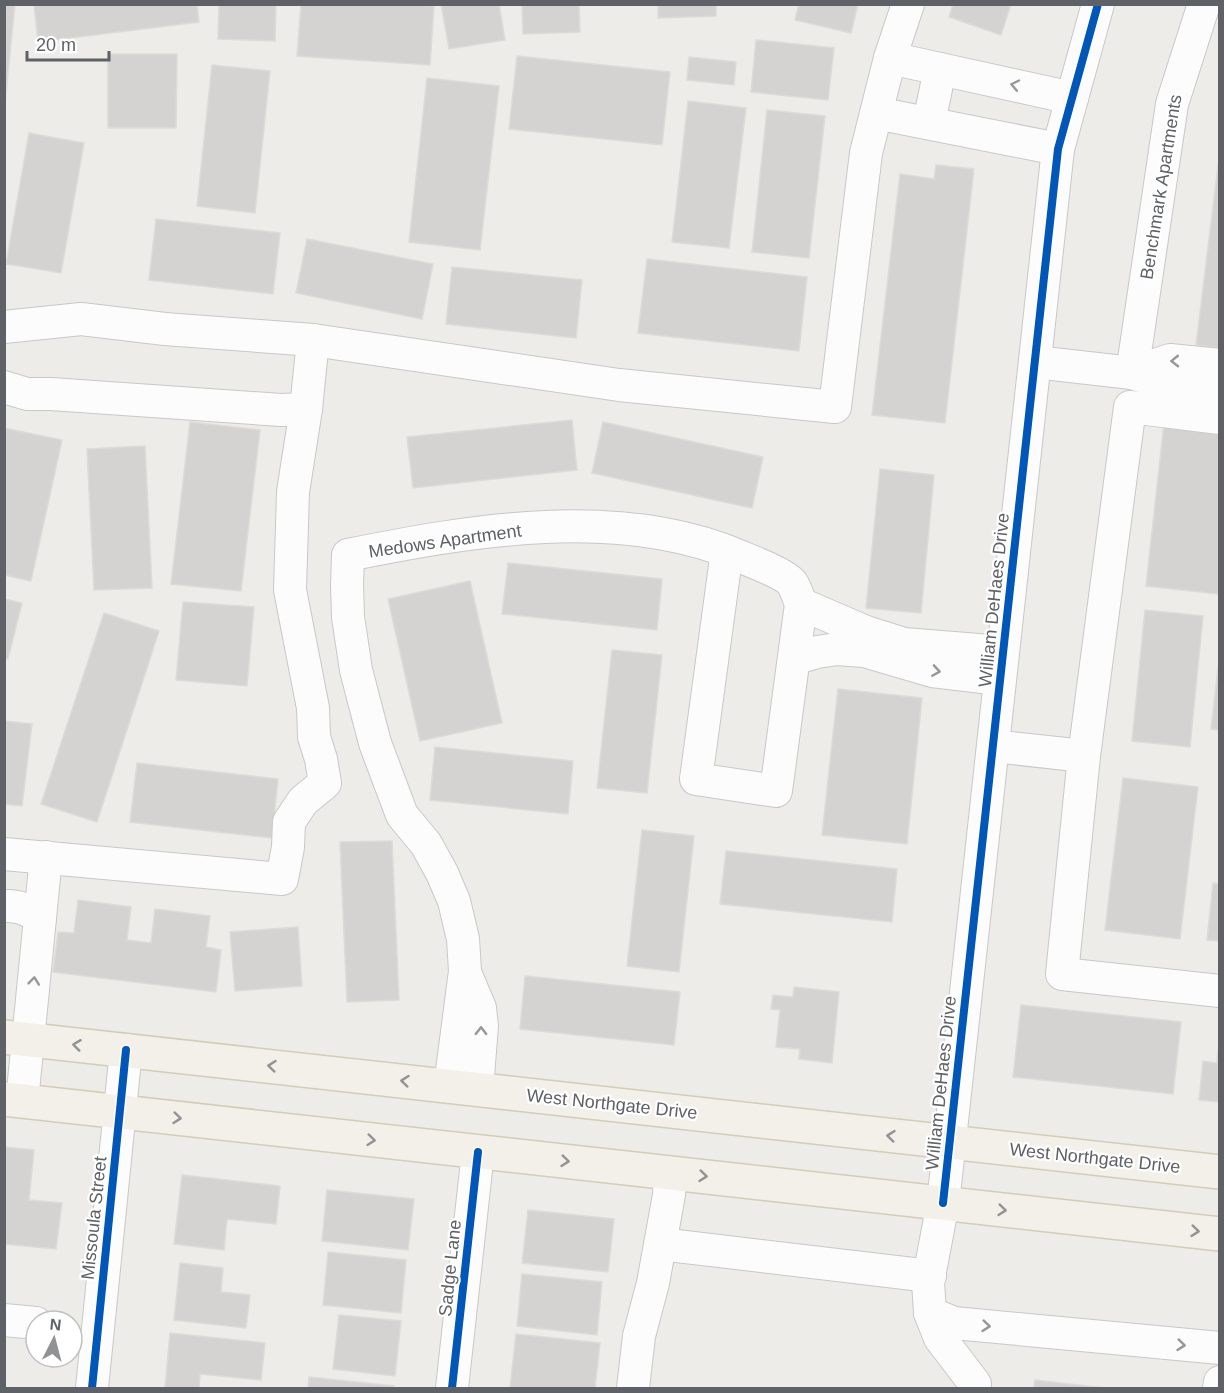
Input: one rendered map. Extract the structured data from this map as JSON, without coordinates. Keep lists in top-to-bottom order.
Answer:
{
  "streets": {
    "main road": ["West Northgate Drive"],
    "street": [
      "Benchmark Apartments",
      "Medows Apartment",
      "William DeHaes Drive",
      "Missoula Street",
      "Sadge Lane"
    ]
  },
  "crossings": [
    ["Medows Apartment", "West Northgate Drive"],
    ["William DeHaes Drive", "West Northgate Drive"],
    ["West Northgate Drive", "Missoula Street"]
  ],
  "scale_bar": "20 m",
  "north": "top"
}
